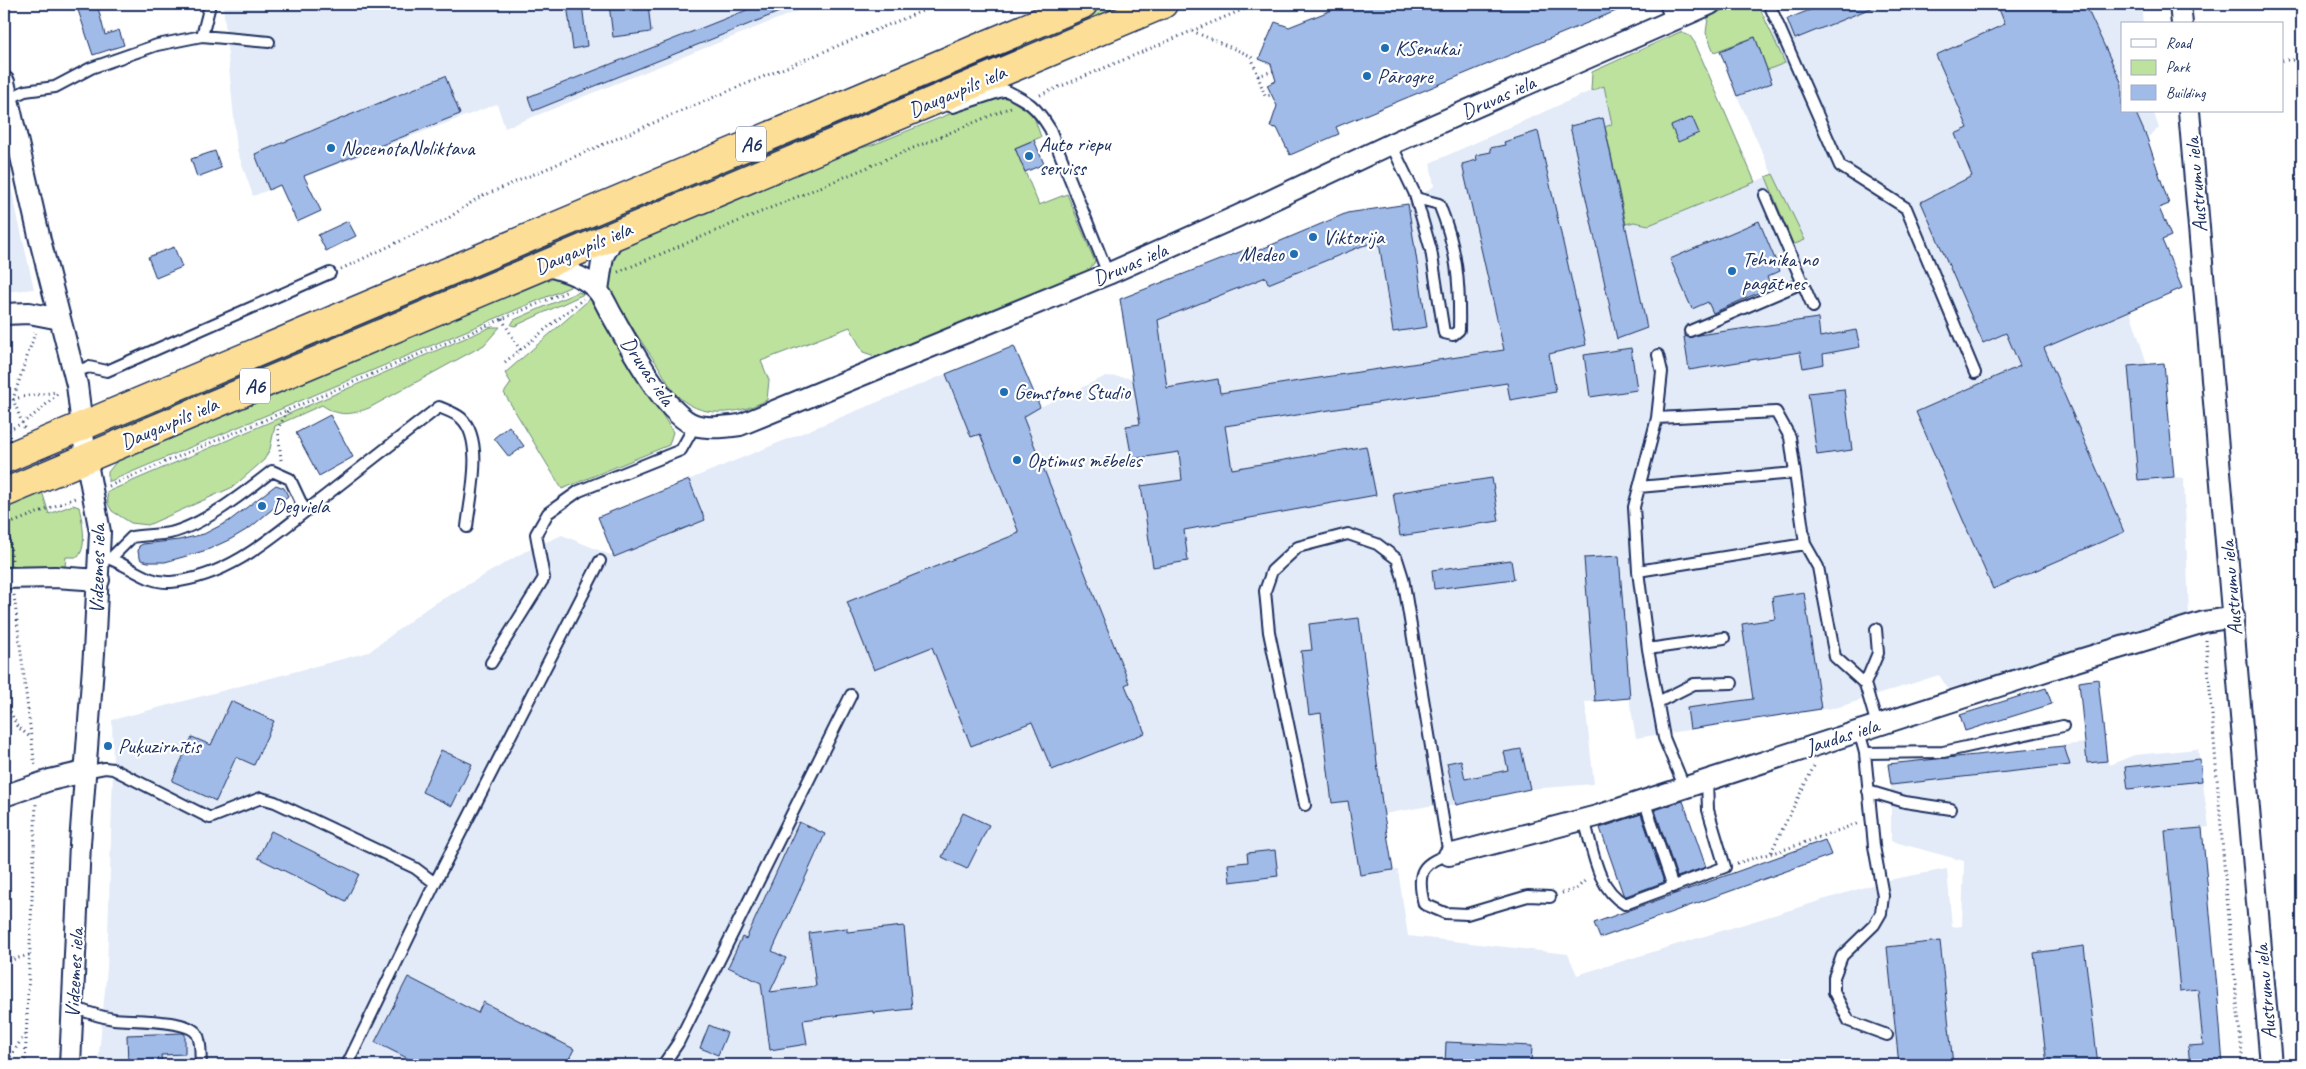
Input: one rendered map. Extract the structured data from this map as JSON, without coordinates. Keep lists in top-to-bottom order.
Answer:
{
  "streets": {
    "highway": ["Daugavpils iela", "A6"],
    "street": [
      "Druvas iela",
      "Austrumu iela",
      "Vidzemes iela",
      "Jaudas iela"
    ]
  },
  "crossings": [
    ["Daugavpils iela", "Vidzemes iela"],
    ["Austrumu iela", "Jaudas iela"]
  ],
  "places": [
    "KSenukai",
    "Pārogre",
    "NocenotaNoliktava",
    "Auto riepu serviss",
    "Viktorija",
    "Medeo",
    "Tehnika no pagātnes",
    "Gemstone Studio",
    "Optimus mēbeles",
    "Degviela",
    "Puķuzirnītis"
  ],
  "legend": ["Road", "Park", "Building"]
}
